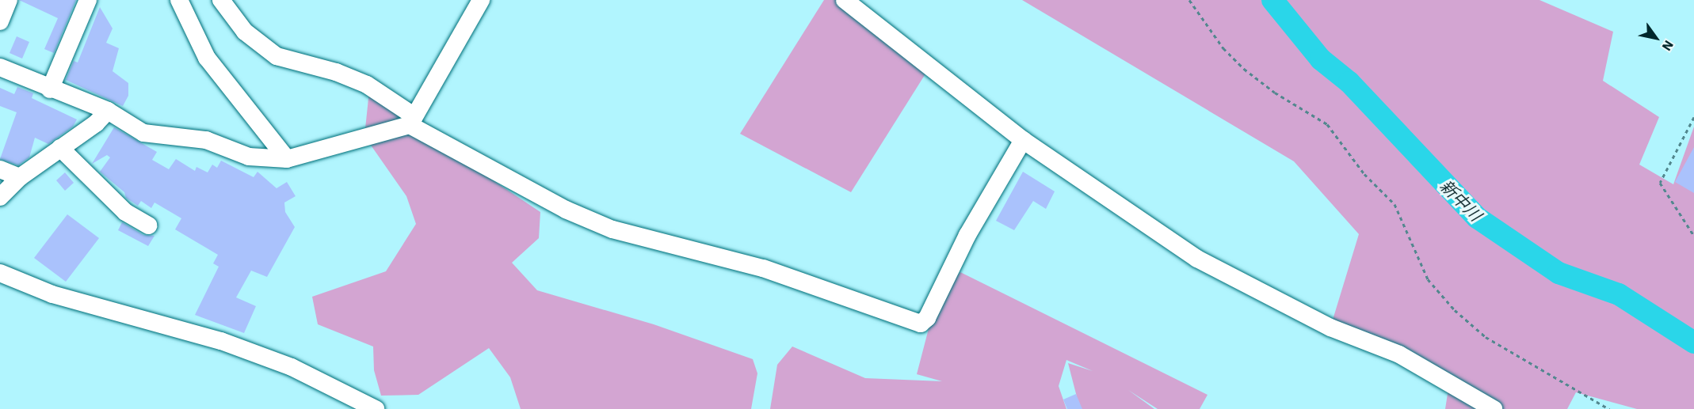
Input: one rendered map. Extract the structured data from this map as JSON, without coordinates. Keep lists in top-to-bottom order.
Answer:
{
  "water": ["新中川"],
  "north": "bottom right"
}
